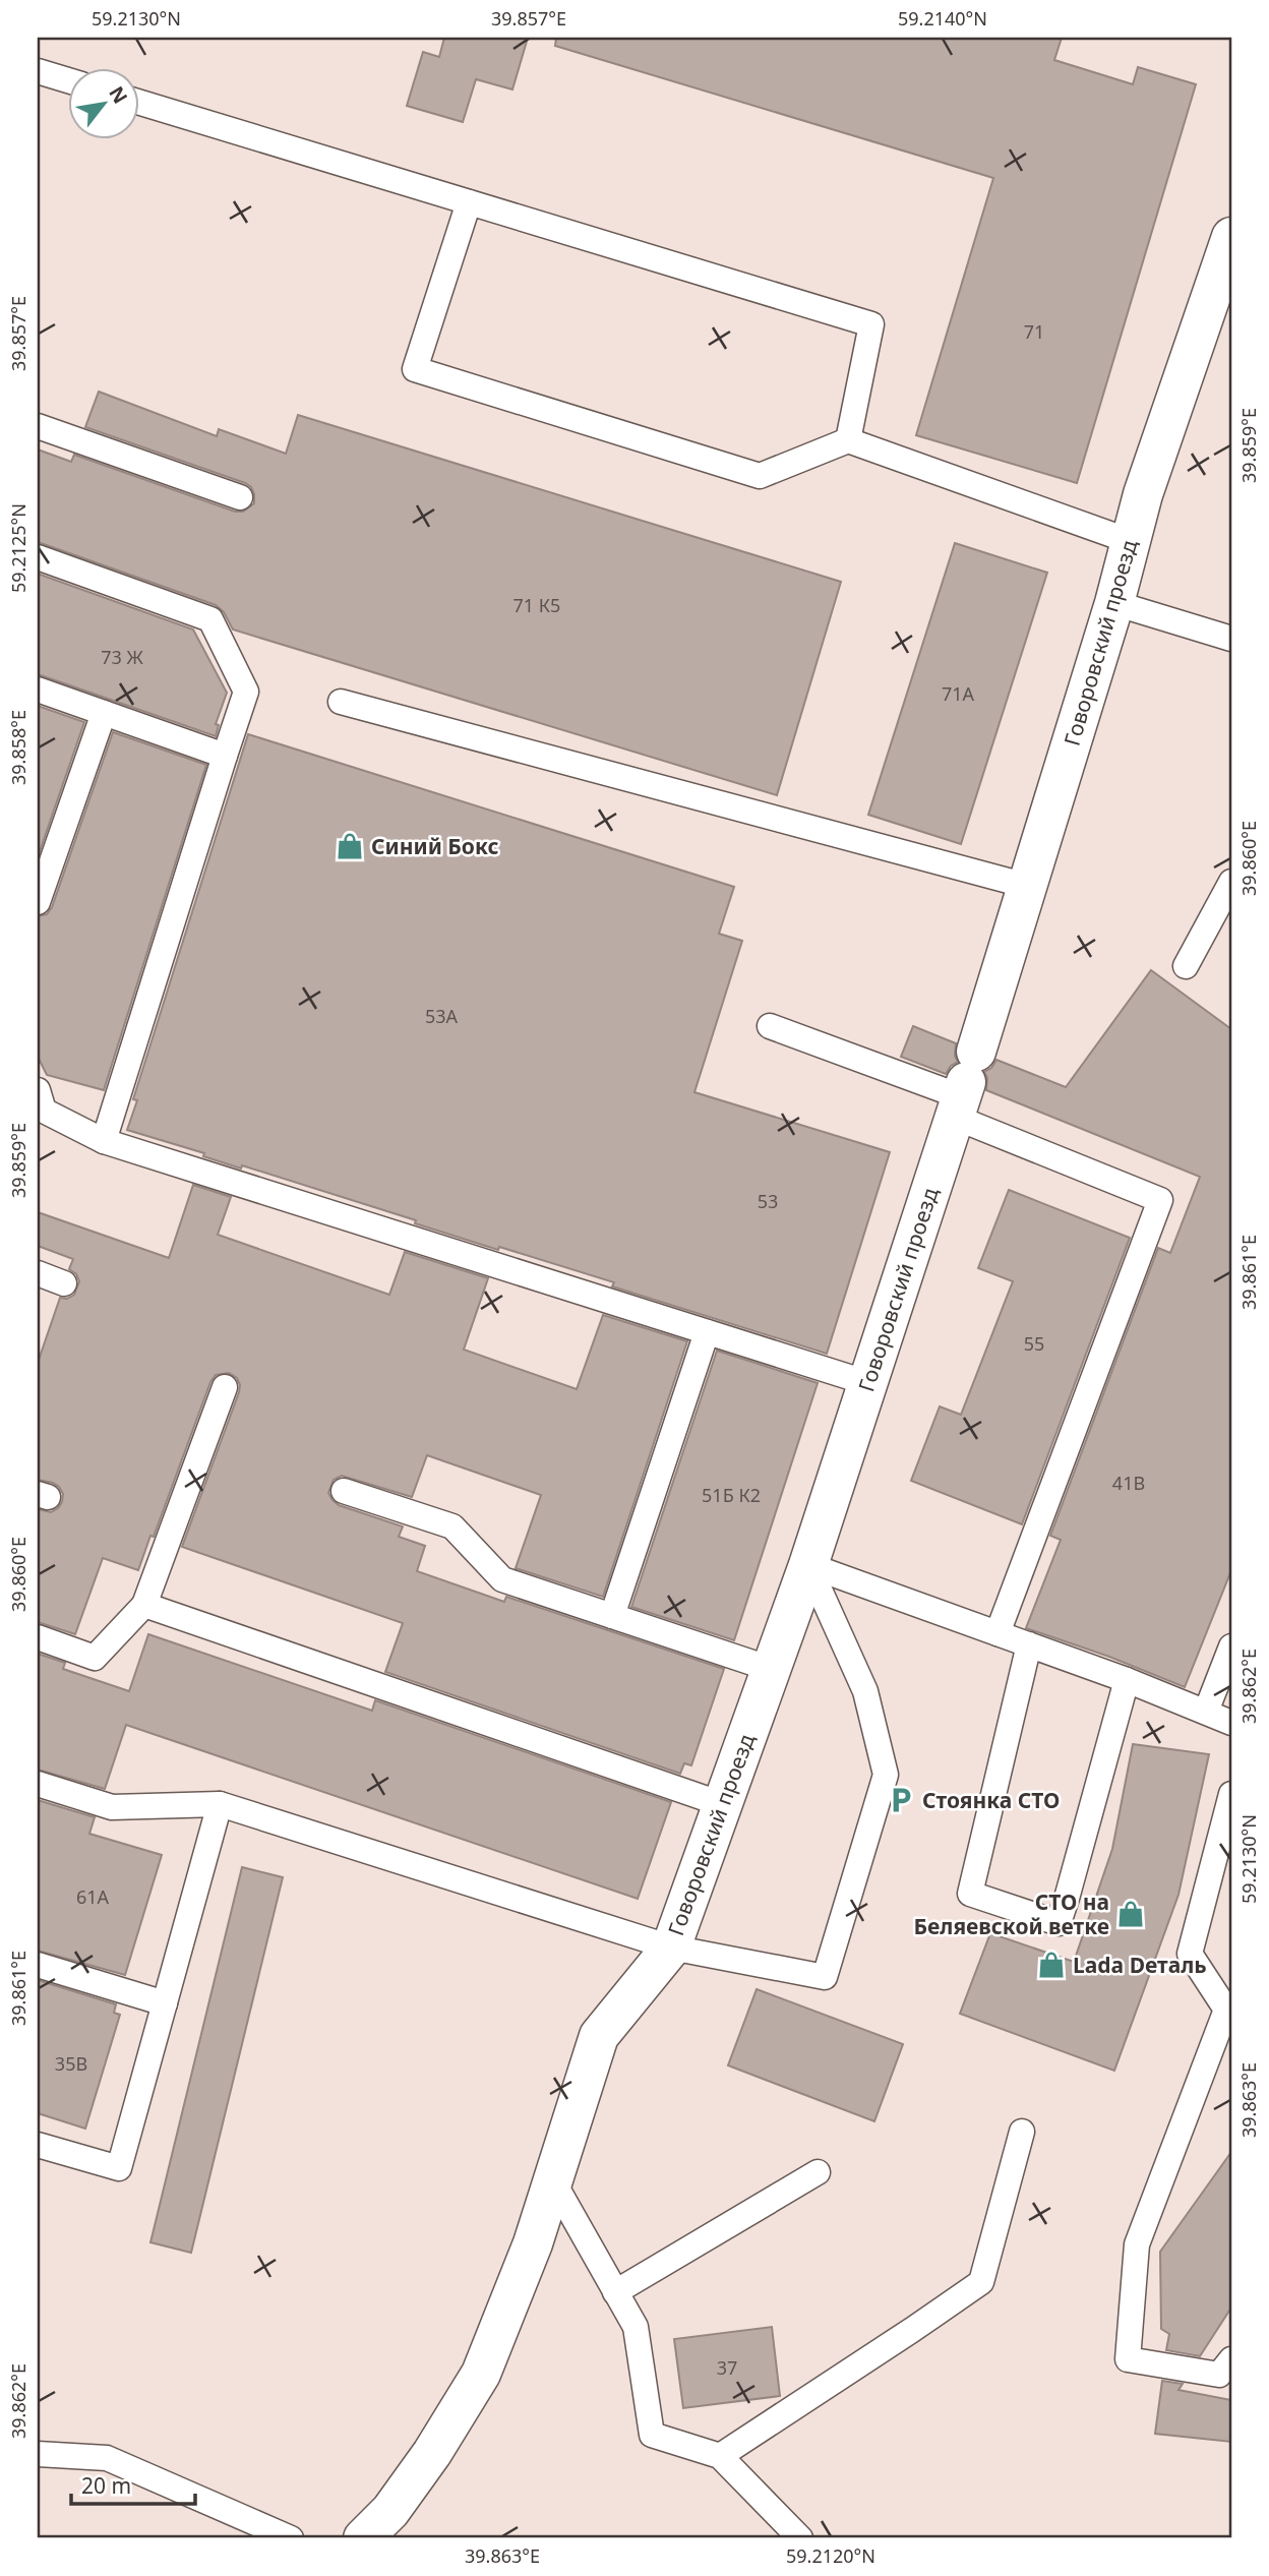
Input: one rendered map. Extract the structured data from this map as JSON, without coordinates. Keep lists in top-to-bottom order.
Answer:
{
  "streets": {
    "street": ["Говоровский проезд"]
  },
  "places": {
    "shop": ["Синий Бокс", "СТО на Беляевской ветке", "Lada Dеталь"],
    "parking": ["Стоянка СТО"]
  },
  "house_numbers": [
    "71",
    "71 К5",
    "73 Ж",
    "71А",
    "53А",
    "53",
    "55",
    "41В",
    "51Б К2",
    "61А",
    "35В",
    "37"
  ],
  "scale_bar": "20 m",
  "north": "top right",
  "coordinates": [
    "59.2130°N",
    "39.857°E",
    "59.2140°N",
    "39.859°E",
    "59.2125°N",
    "39.858°E",
    "39.860°E",
    "39.861°E",
    "39.862°E",
    "39.863°E",
    "59.2120°N"
  ]
}
